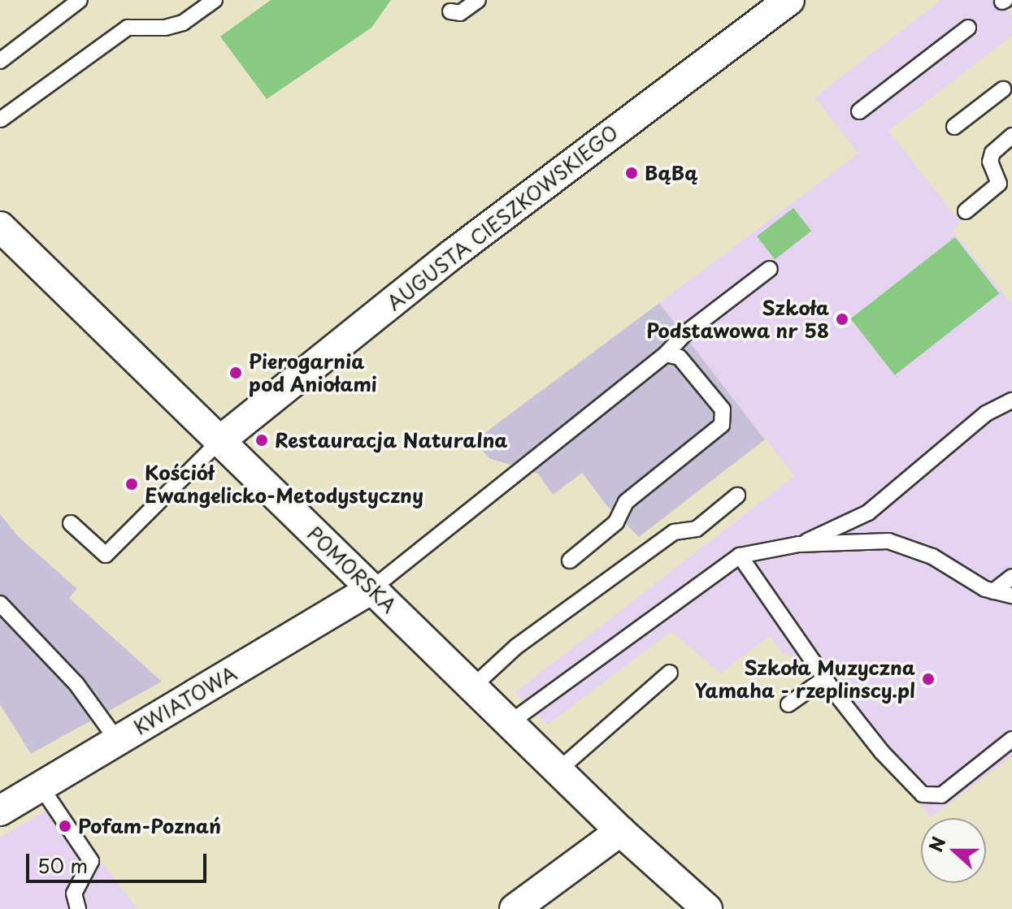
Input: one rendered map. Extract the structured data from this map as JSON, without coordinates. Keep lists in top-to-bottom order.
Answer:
{
  "streets": {
    "street": ["AUGUSTA CIESZKOWSKIEGO", "POMORSKA", "KWIATOWA"]
  },
  "crossings": [
    ["AUGUSTA CIESZKOWSKIEGO", "POMORSKA"],
    ["POMORSKA", "KWIATOWA"]
  ],
  "places": [
    "BąBą",
    "Szkoła Podstawowa nr 58",
    "Pierogarnia pod Aniołami",
    "Restauracja Naturalna",
    "Kościół Ewangelicko-Metodystyczny",
    "Szkoła Muzyczna Yamaha - rzeplinscy.pl",
    "Pofam-Poznań"
  ],
  "scale_bar": "50 m",
  "north": "left"
}
